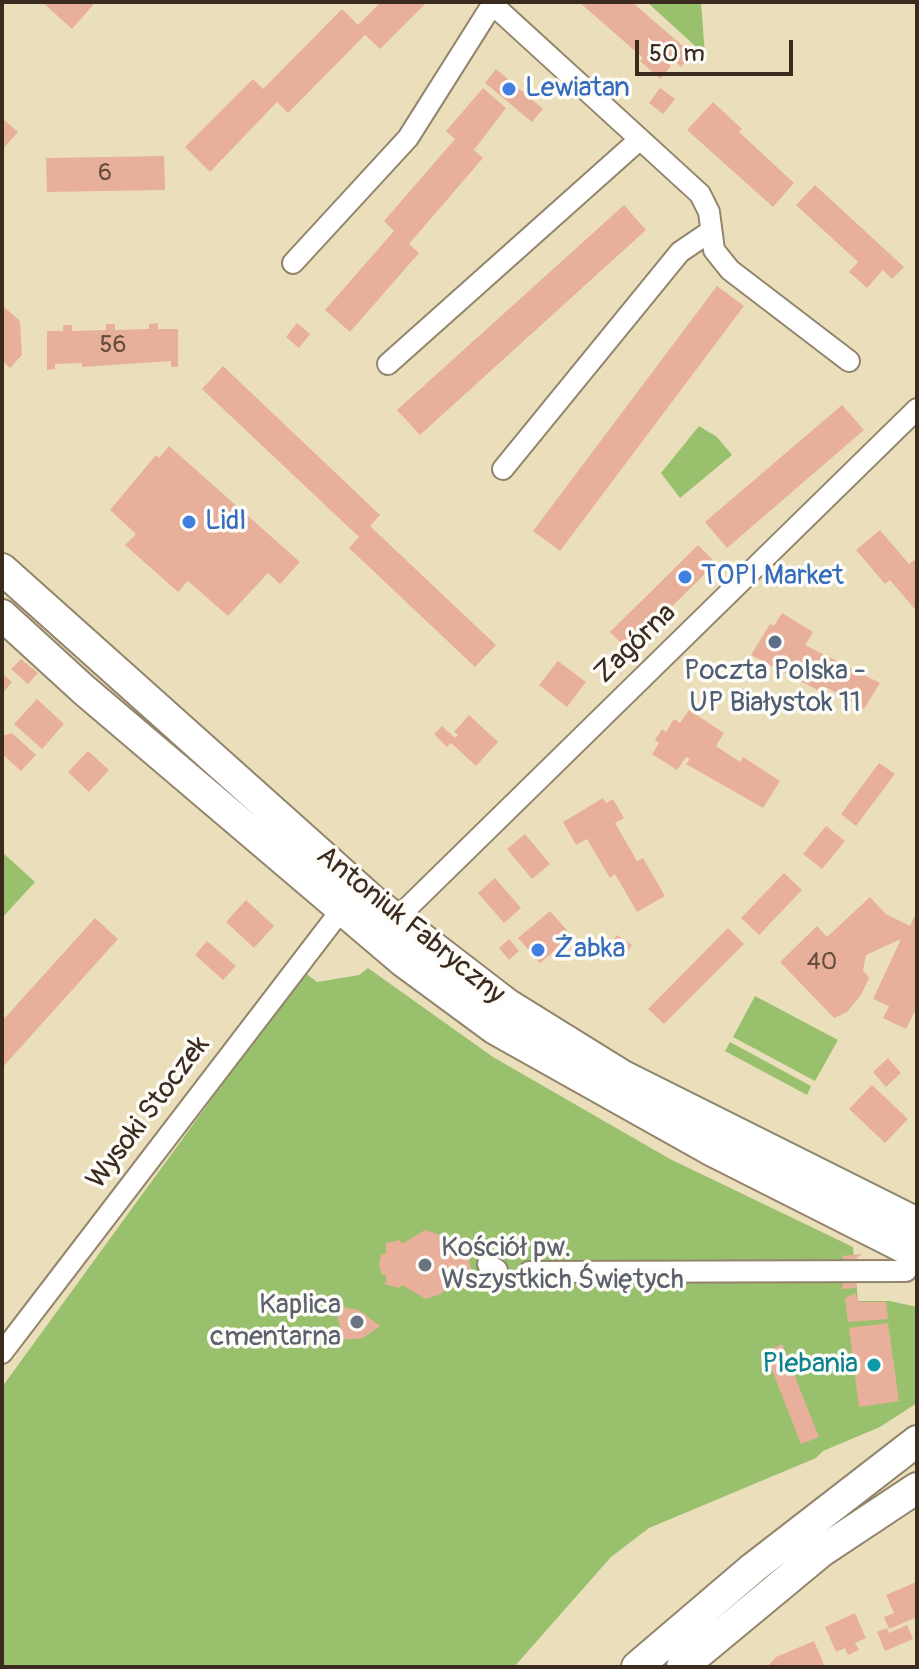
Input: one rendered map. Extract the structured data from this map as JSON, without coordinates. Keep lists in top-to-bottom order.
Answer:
{
  "streets": {
    "main road": ["Antoniuk Fabryczny"],
    "street": ["Zagórna", "Wysoki Stoczek"]
  },
  "crossings": [
    ["Zagórna", "Antoniuk Fabryczny"],
    ["Antoniuk Fabryczny", "Wysoki Stoczek"]
  ],
  "places": [
    "Lewiatan",
    "Lidl",
    "TOPI Market",
    "Poczta Polska - UP Białystok 11",
    "Żabka",
    "Kościół pw. Wszystkich Świętych",
    "Kaplica cmentarna",
    "Plebania"
  ],
  "house_numbers": ["6", "56", "40"],
  "scale_bar": "50 m"
}
